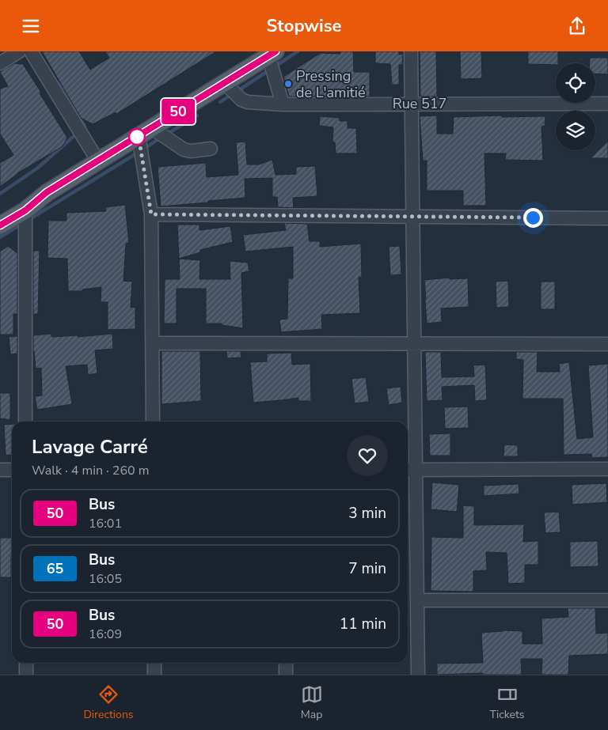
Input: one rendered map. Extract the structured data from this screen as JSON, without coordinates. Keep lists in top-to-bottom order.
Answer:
{
  "streets": {
    "street": ["Rue 517"]
  },
  "places": ["Pressing de L'amitié"],
  "lines": ["bus line 50"],
  "page": {
    "header": "Stopwise",
    "on_map": "50",
    "heading": ["Lavage Carré", "Walk · 4 min · 260 m"],
    "list": [
      {
        "mark": "50",
        "name": "Bus",
        "note": "16:01",
        "value": "3 min"
      },
      {
        "mark": "65",
        "name": "Bus",
        "note": "16:05",
        "value": "7 min"
      },
      {
        "mark": "50",
        "name": "Bus",
        "note": "16:09",
        "value": "11 min"
      }
    ],
    "tabs": ["Directions", "Map", "Tickets"]
  }
}
